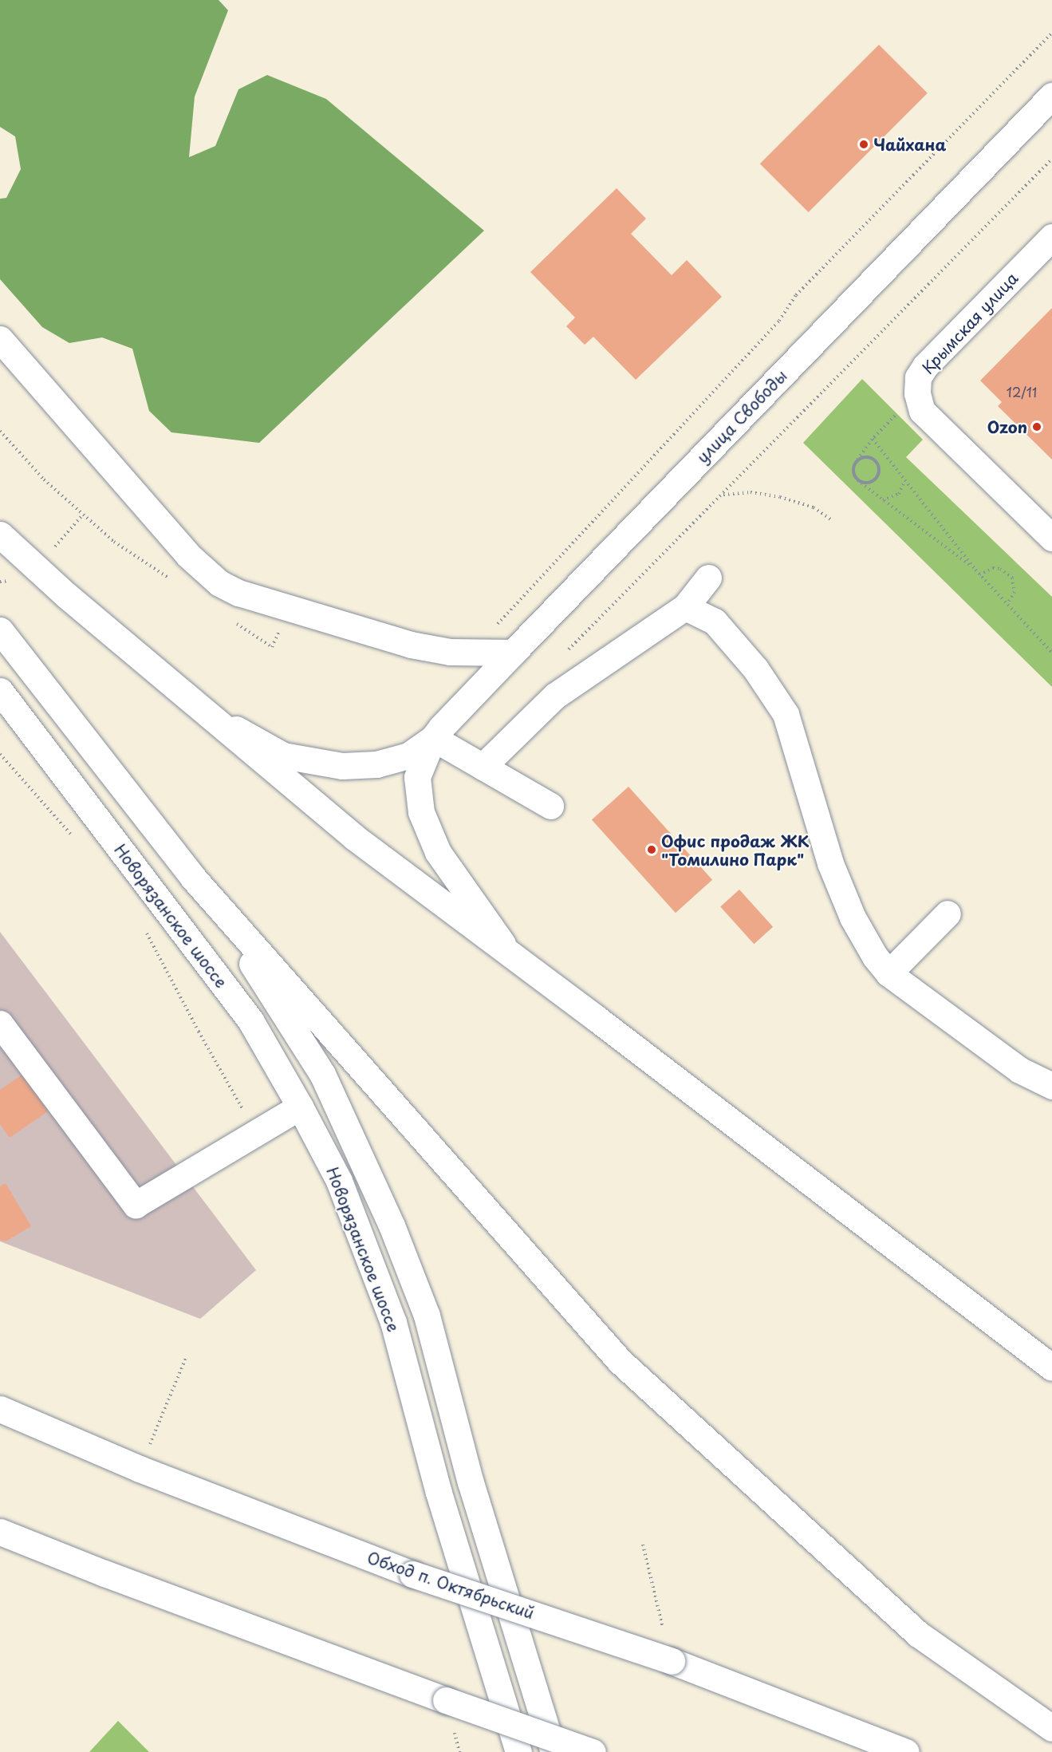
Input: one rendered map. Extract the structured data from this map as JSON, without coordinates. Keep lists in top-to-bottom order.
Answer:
{
  "streets": {
    "main road": [
      "Крымская улица",
      "улица Свободы",
      "Новорязанское шоссе",
      "Обход п. Октябрьский"
    ]
  },
  "places": ["Чайхана", "Ozon", "Офис продаж ЖК \"Томилино Парк\""],
  "house_numbers": ["12/11"]
}
